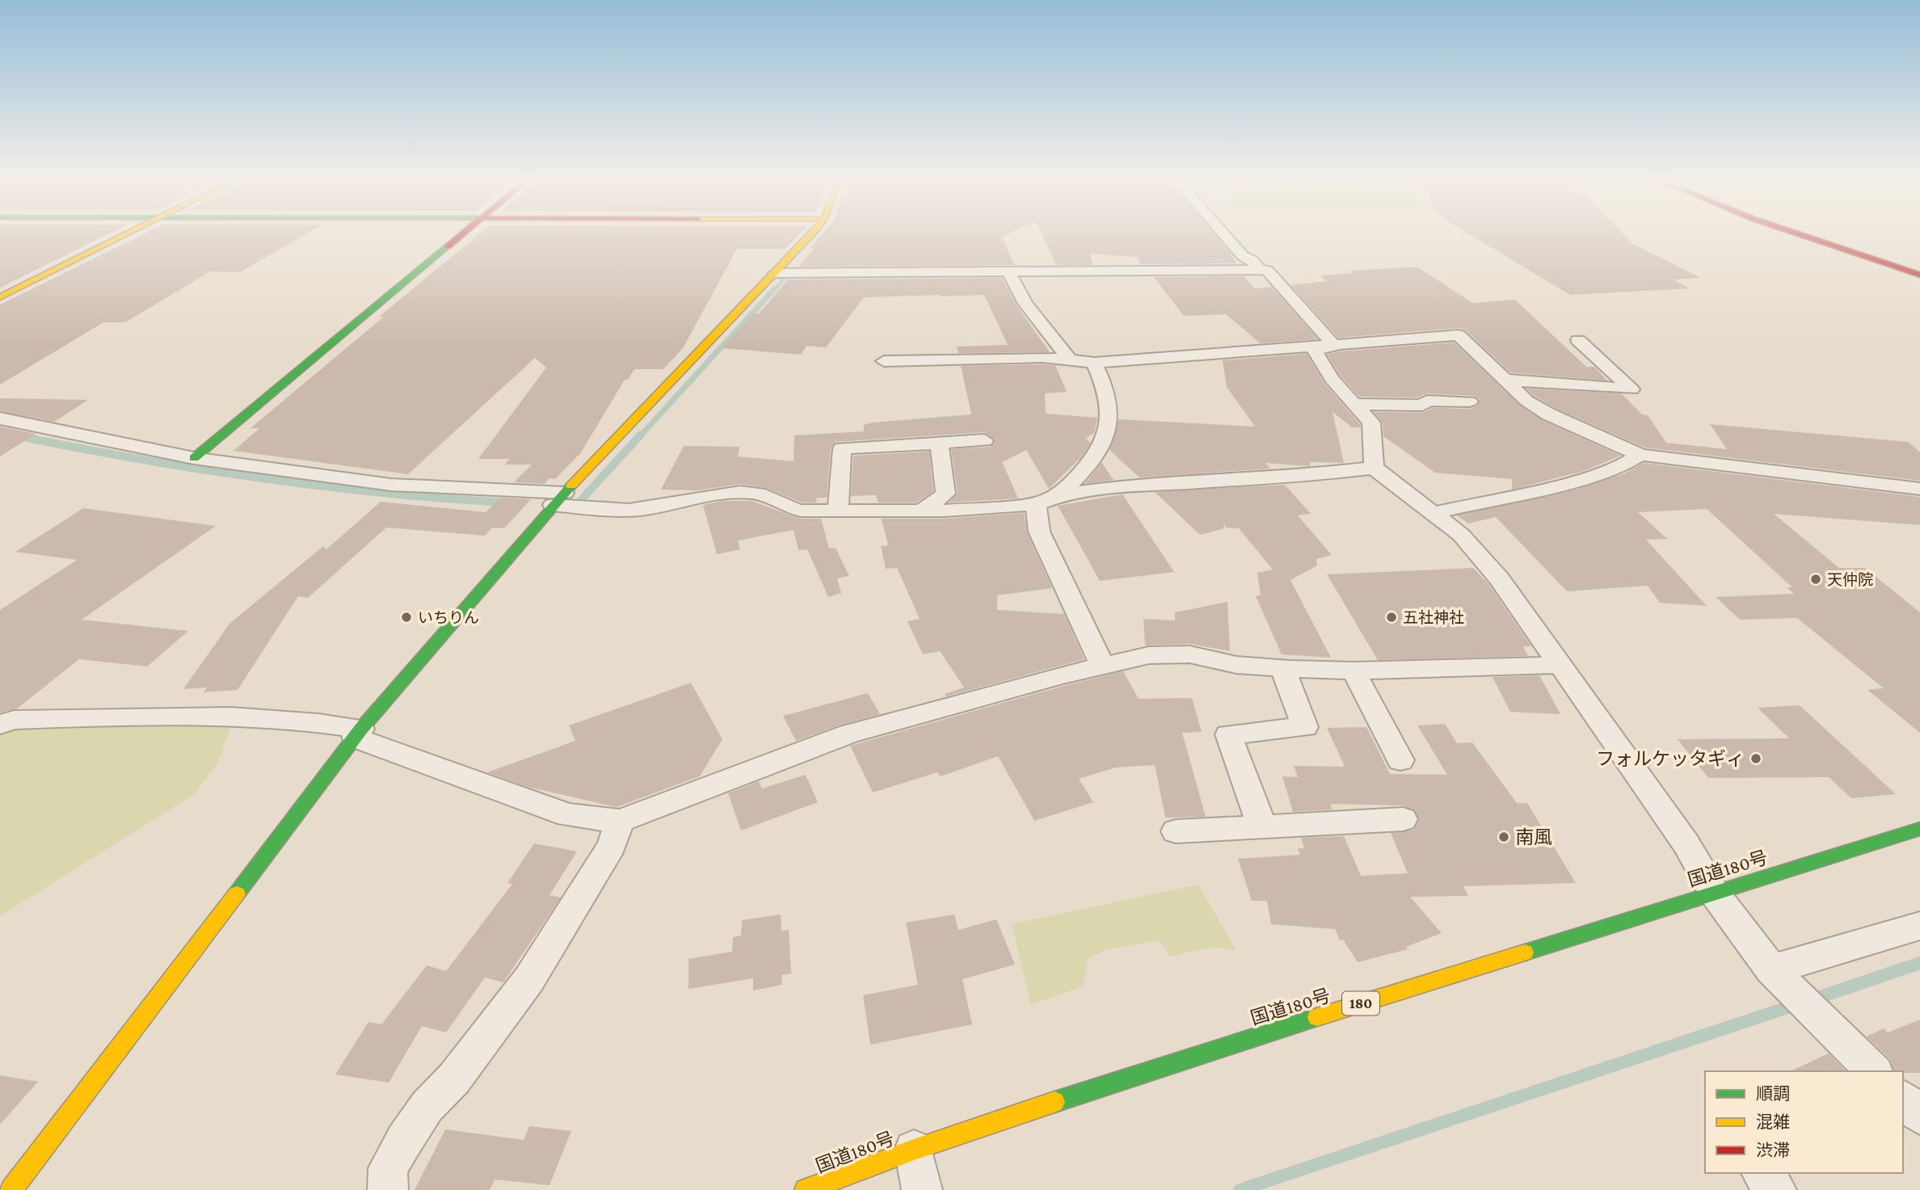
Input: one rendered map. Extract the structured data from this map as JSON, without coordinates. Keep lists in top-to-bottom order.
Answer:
{
  "streets": {
    "main road": ["国道180号", "180"]
  },
  "places": [
    "天仲院",
    "いちりん",
    "五社神社",
    "フォルケッタギィ",
    "南風"
  ],
  "legend": ["順調", "混雑", "渋滞"]
}
